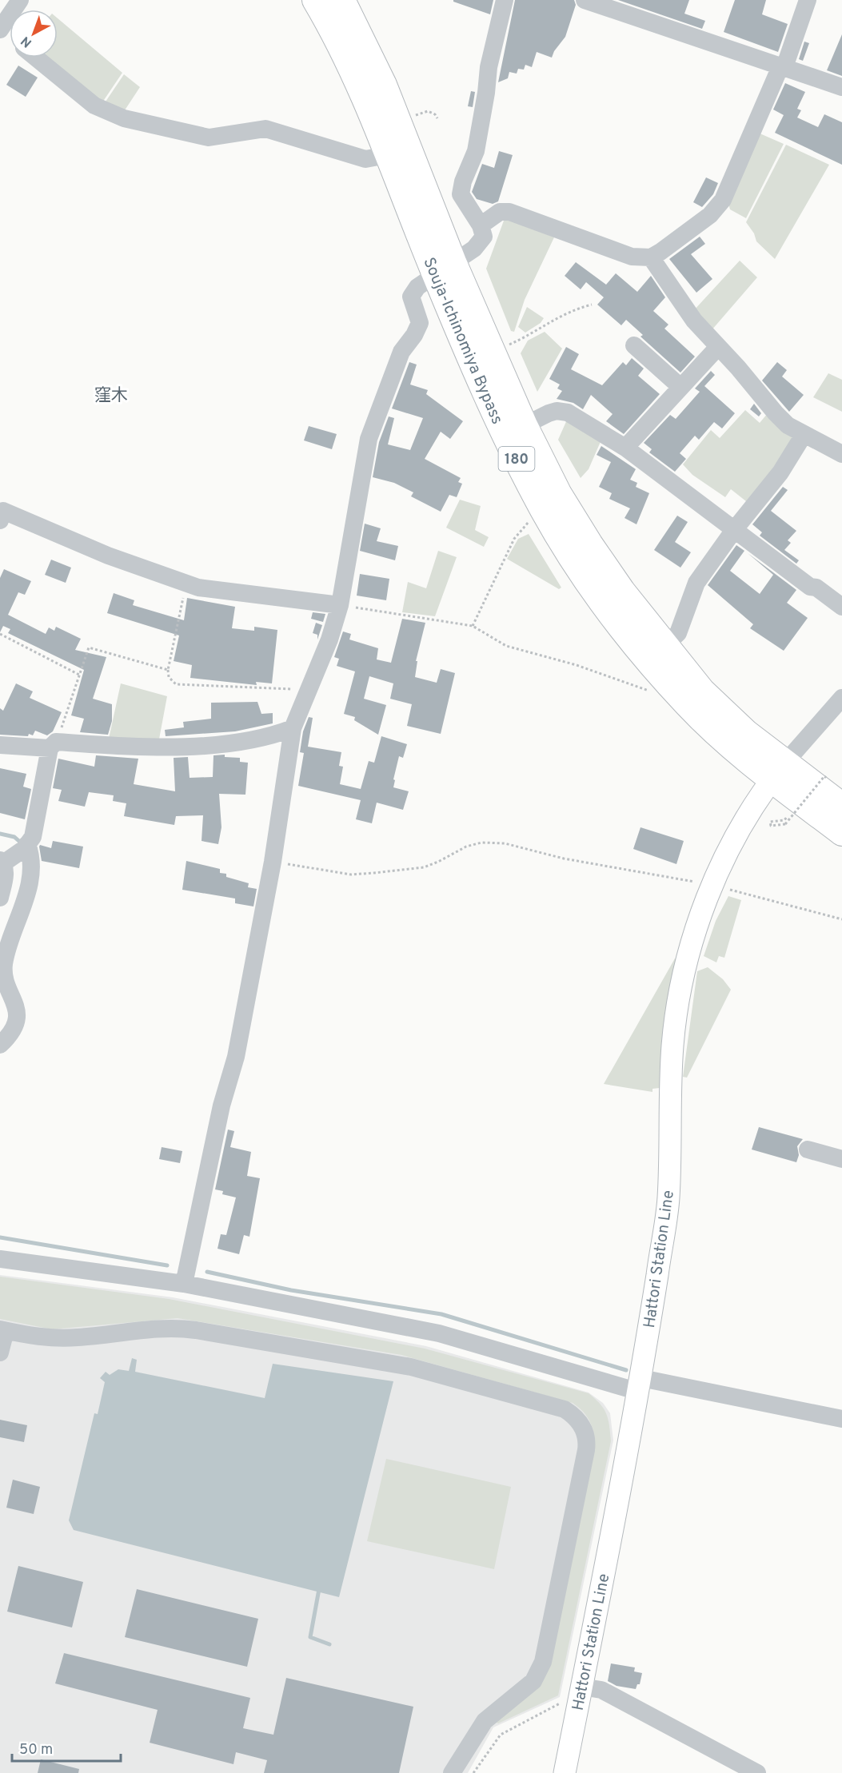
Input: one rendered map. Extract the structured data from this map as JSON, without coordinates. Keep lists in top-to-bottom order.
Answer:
{
  "streets": {
    "highway": ["Souja-Ichinomiya Bypass", "180"],
    "main road": ["Hattori Station Line"]
  },
  "crossings": [
    ["Souja-Ichinomiya Bypass", "Hattori Station Line"]
  ],
  "districts": ["窪木"],
  "scale_bar": "50 m",
  "north": "bottom left"
}
